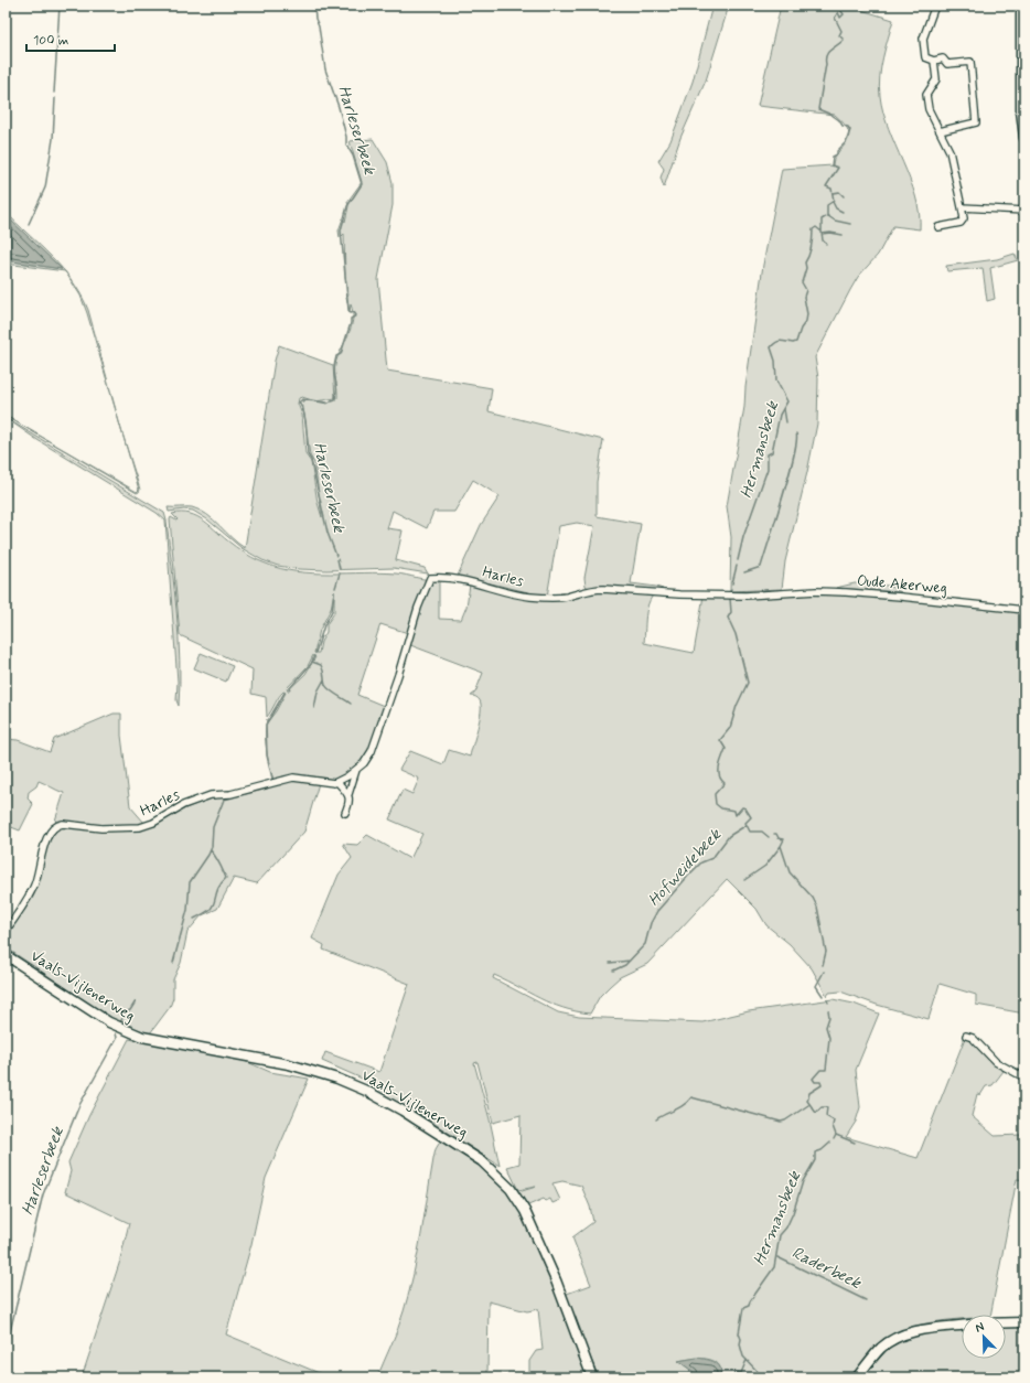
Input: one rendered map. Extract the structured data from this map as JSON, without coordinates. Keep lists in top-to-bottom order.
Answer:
{
  "streets": {
    "street": ["Harles", "Oude Akerweg", "Vaals-Vijlenerweg"]
  },
  "crossings": [
    ["Harles", "Oude Akerweg"]
  ],
  "water": [
    "Harleserbeek",
    "Hermansbeek",
    "Hofweidebeek",
    "Raderbeek"
  ],
  "scale_bar": "100 m",
  "north": "top left"
}
